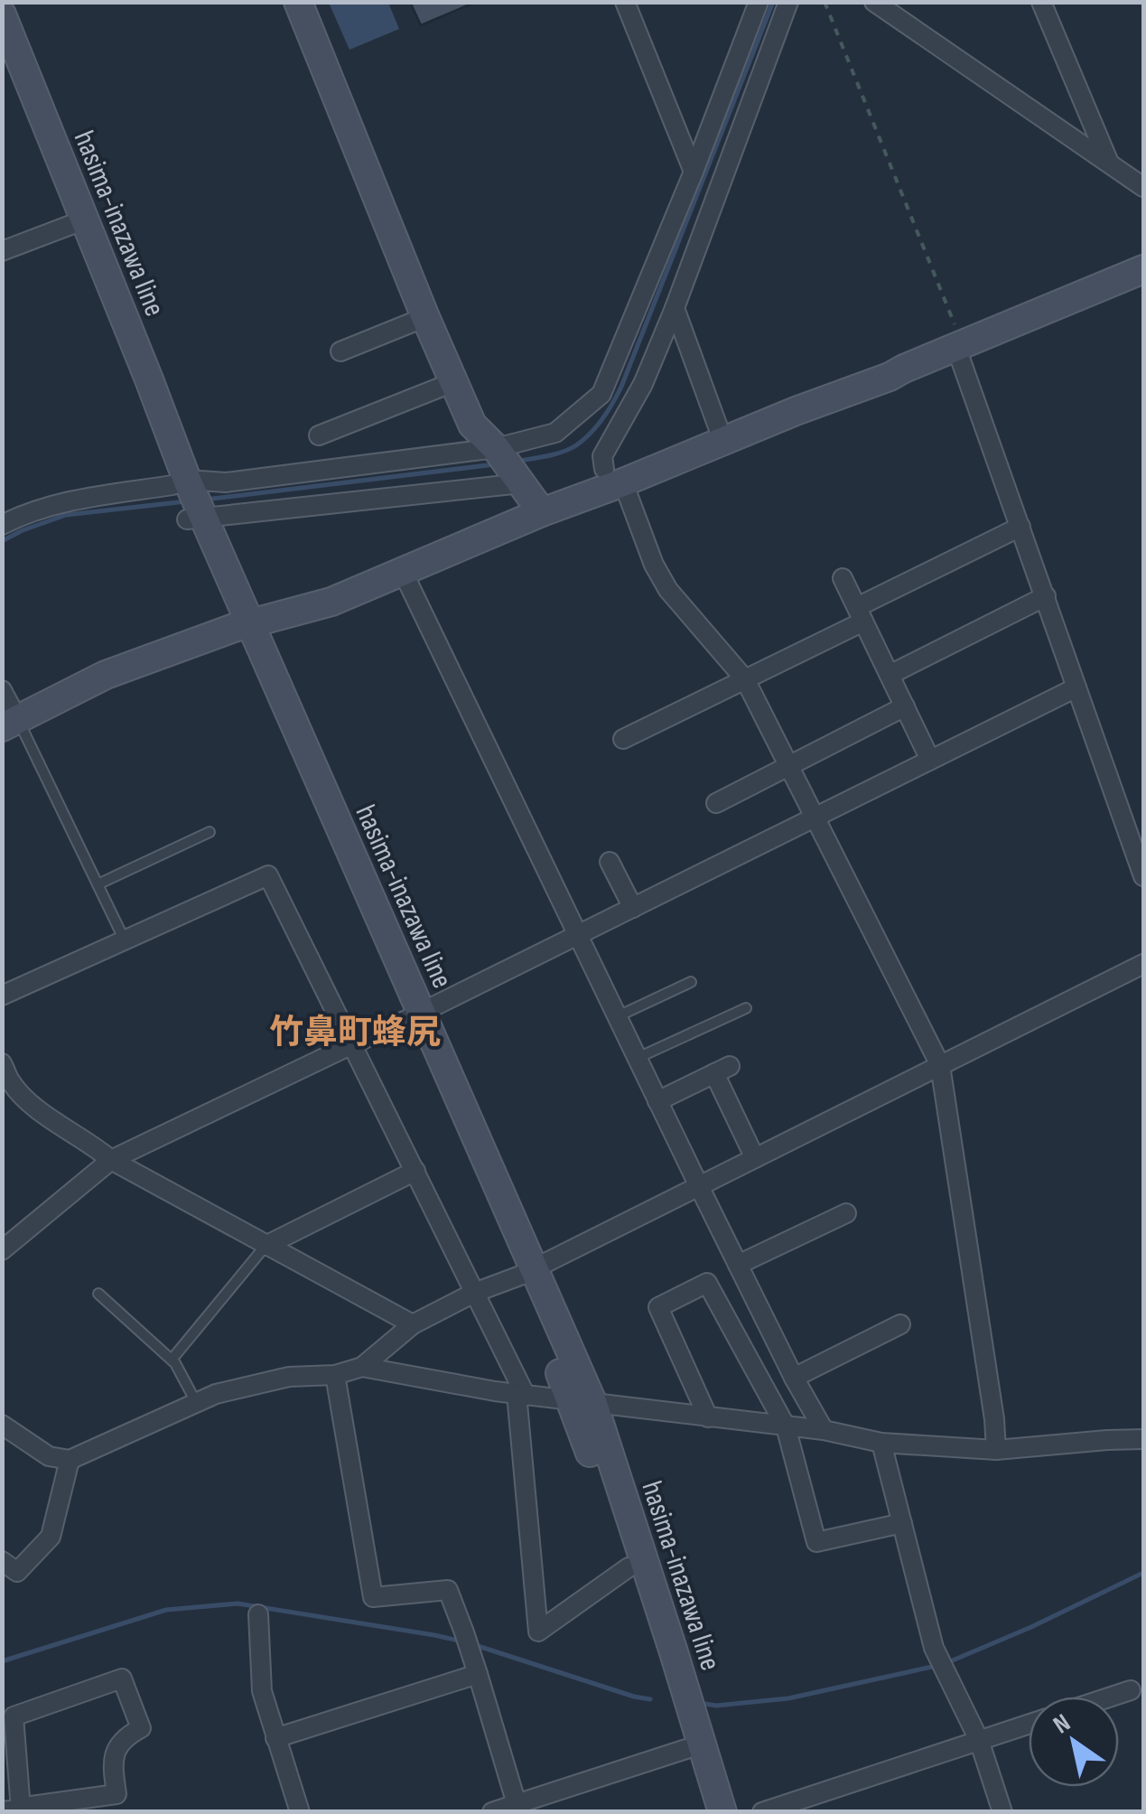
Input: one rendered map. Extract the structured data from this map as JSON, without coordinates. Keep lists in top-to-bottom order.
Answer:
{
  "streets": {
    "main road": ["hasima-inazawa line"]
  },
  "districts": ["竹鼻町蜂尻"],
  "north": "top left"
}
